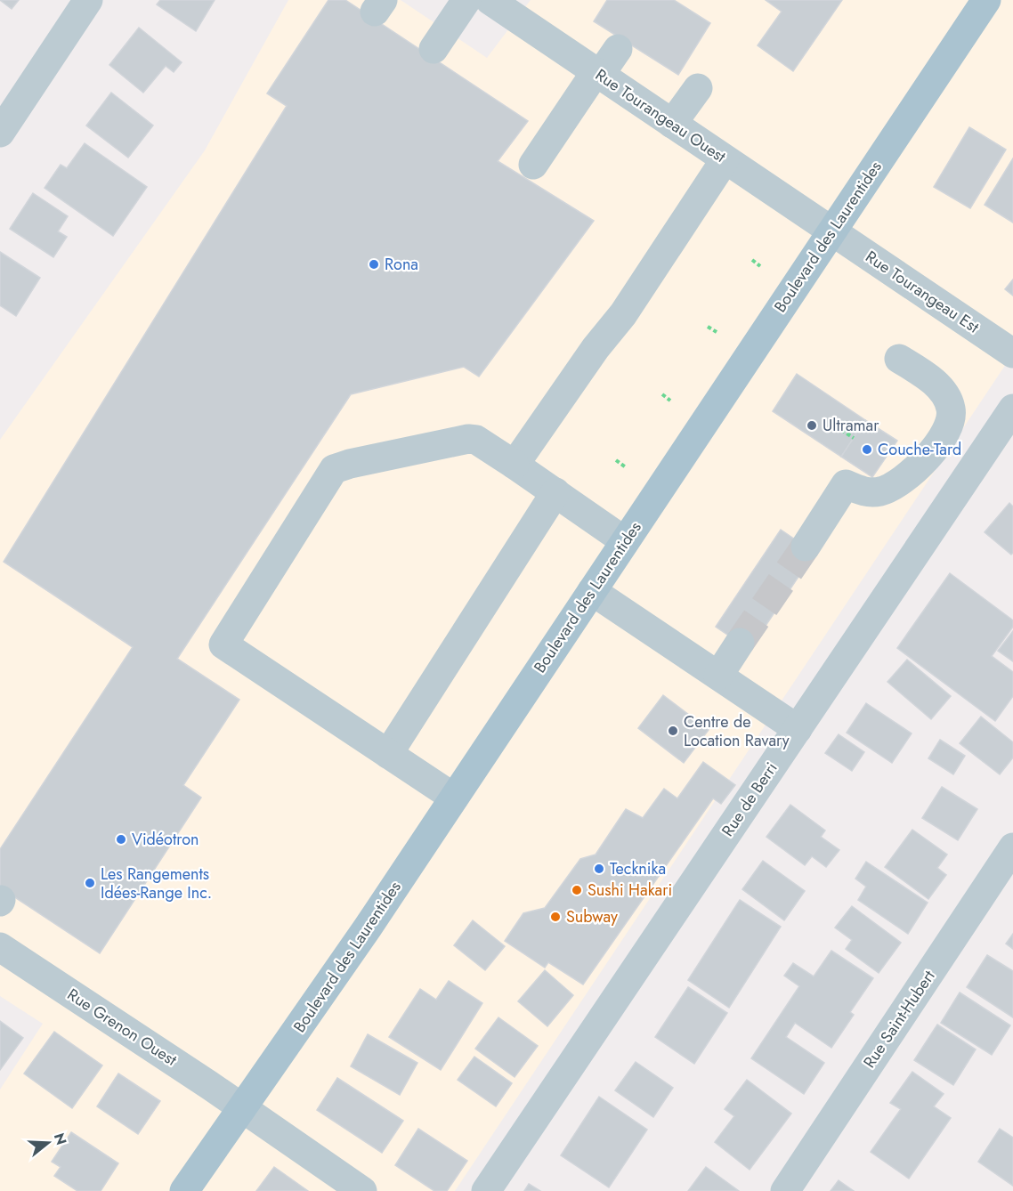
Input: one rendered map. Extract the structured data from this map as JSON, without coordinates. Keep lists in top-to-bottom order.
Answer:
{
  "streets": {
    "main road": ["Boulevard des Laurentides"],
    "street": [
      "Rue Tourangeau Ouest",
      "Rue Tourangeau Est",
      "Rue de Berri",
      "Rue Saint-Hubert",
      "Rue Grenon Ouest"
    ]
  },
  "crossings": [
    ["Rue Tourangeau Ouest", "Boulevard des Laurentides"],
    ["Rue Tourangeau Ouest", "Rue Tourangeau Est"],
    ["Boulevard des Laurentides", "Rue Tourangeau Est"],
    ["Boulevard des Laurentides", "Rue Grenon Ouest"]
  ],
  "places": [
    "Rona",
    "Ultramar",
    "Couche-Tard",
    "Centre de Location Ravary",
    "Vidéotron",
    "Tecknika",
    "Les Rangements Idées-Range Inc.",
    "Sushi Hakari",
    "Subway"
  ],
  "north": "right"
}
